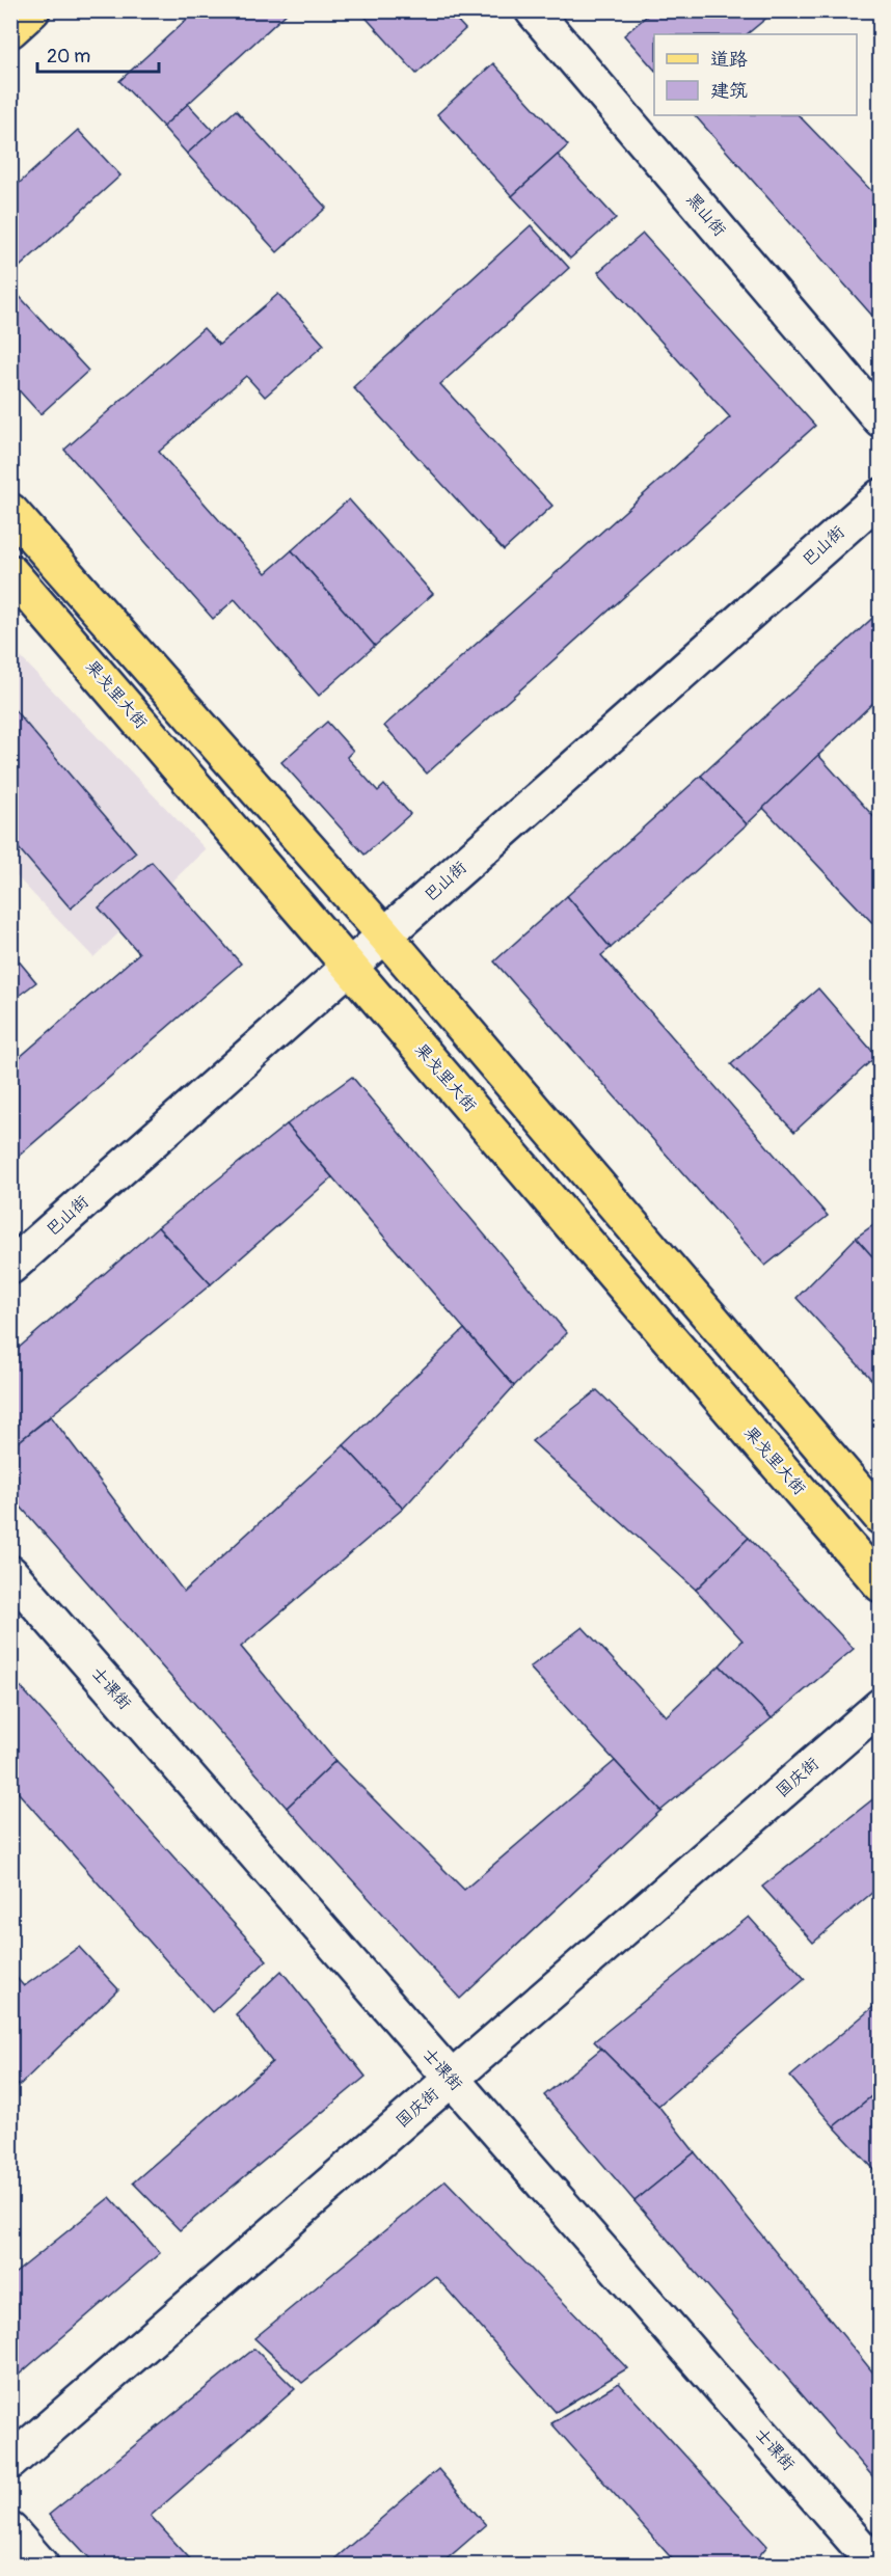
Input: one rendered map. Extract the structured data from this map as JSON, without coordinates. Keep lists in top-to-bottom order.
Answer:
{
  "streets": {
    "main road": ["果戈里大街"],
    "street": [
      "黑山街",
      "巴山街",
      "士课街",
      "国庆街"
    ]
  },
  "crossings": [
    ["巴山街", "果戈里大街"],
    ["士课街", "国庆街"]
  ],
  "legend": ["道路", "建筑"],
  "scale_bar": "20 m"
}
